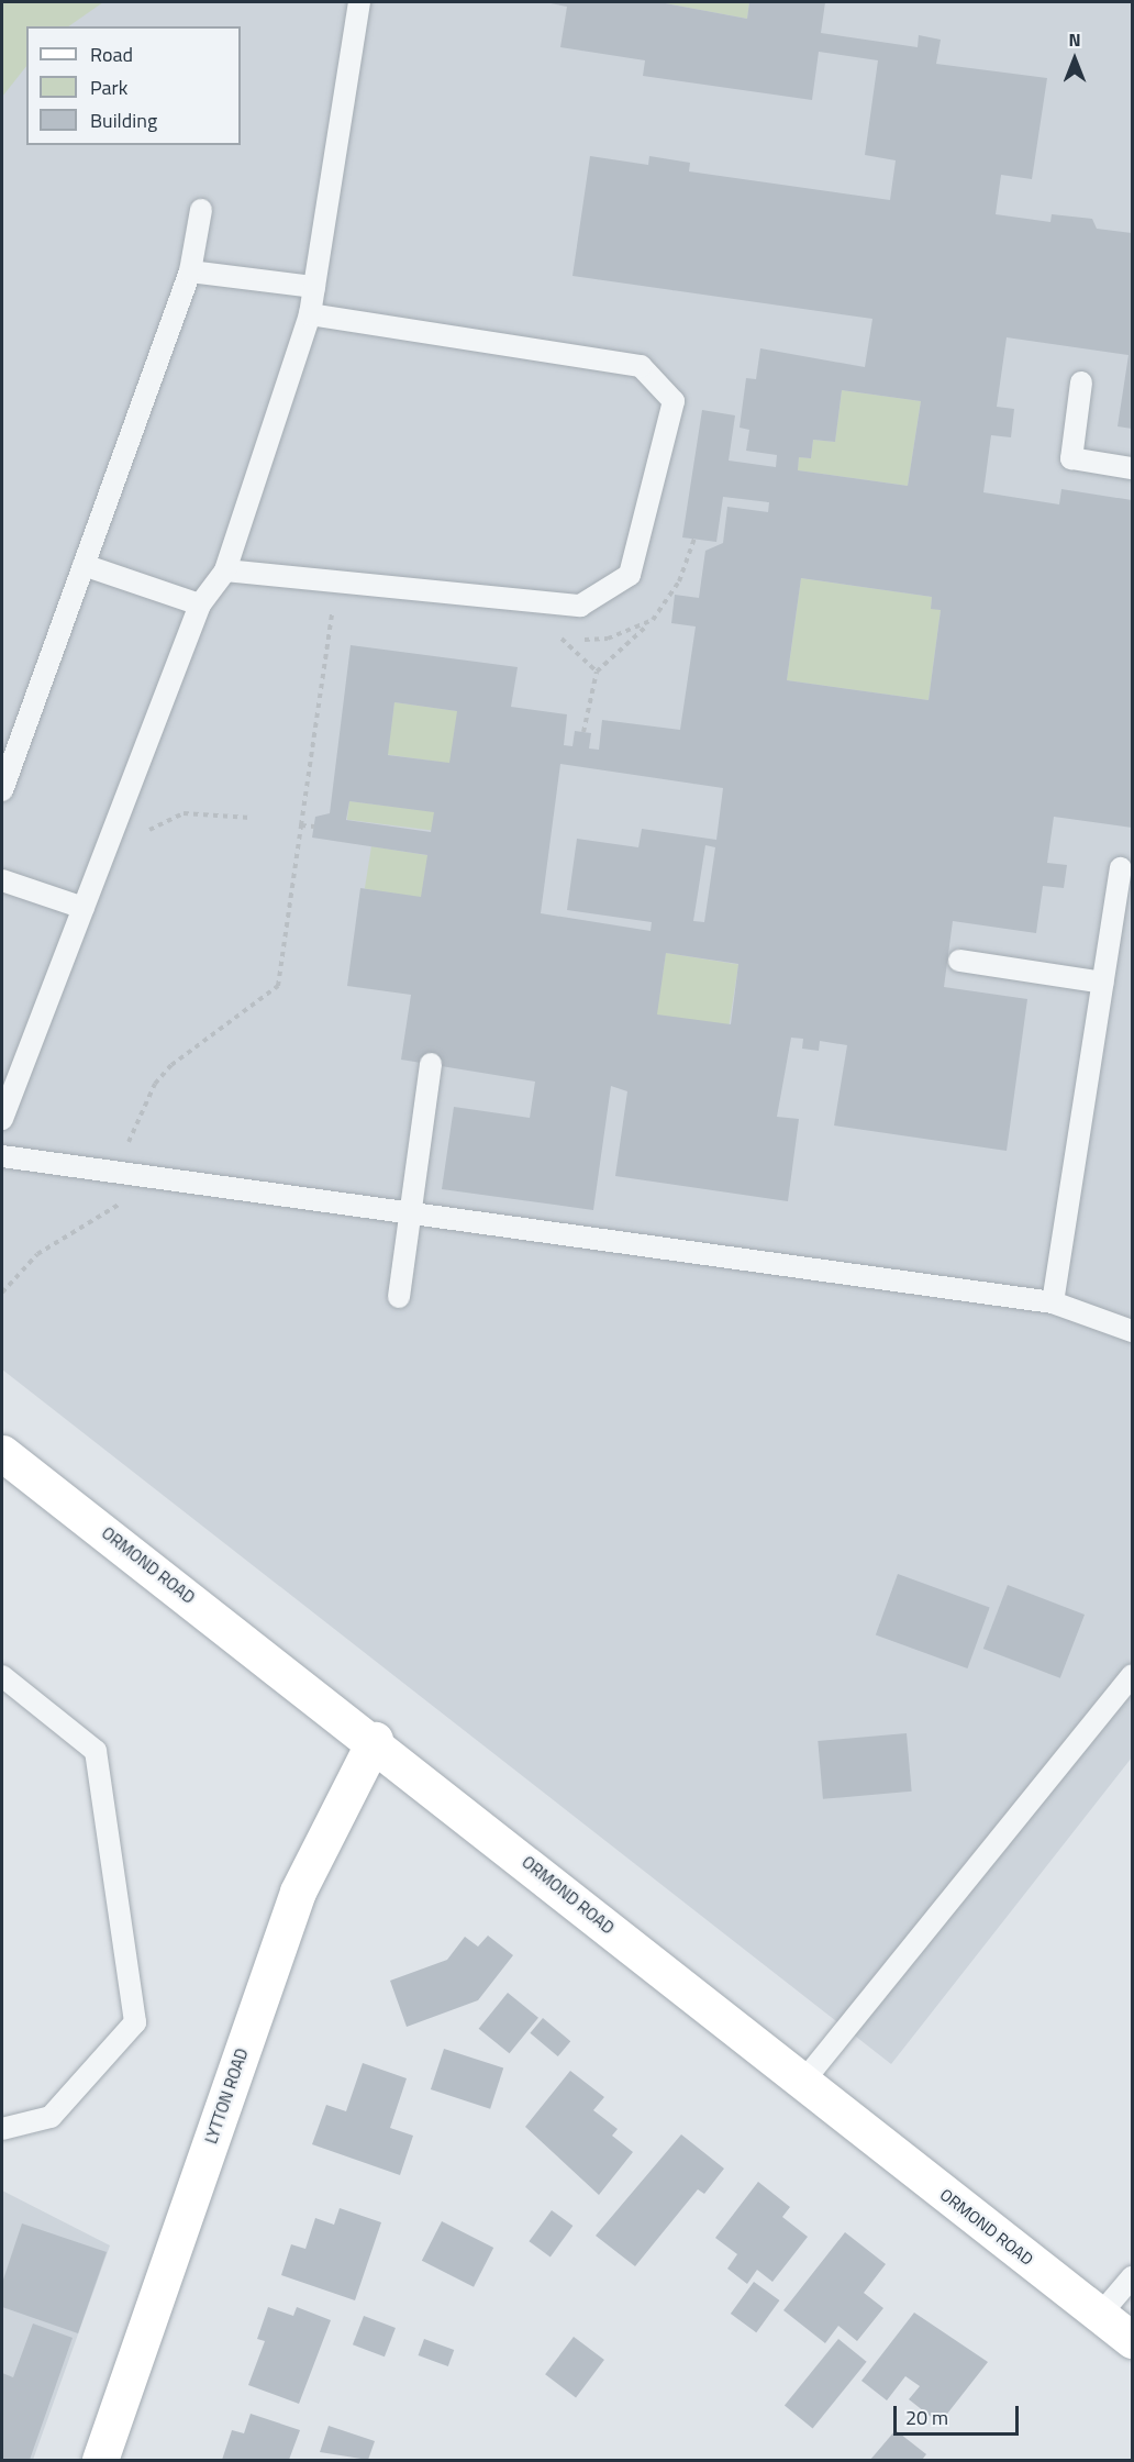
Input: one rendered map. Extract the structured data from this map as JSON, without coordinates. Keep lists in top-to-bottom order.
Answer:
{
  "streets": {
    "main road": ["ORMOND ROAD", "LYTTON ROAD"]
  },
  "crossings": [
    ["ORMOND ROAD", "LYTTON ROAD"]
  ],
  "legend": ["Road", "Park", "Building"],
  "scale_bar": "20 m",
  "north": "top"
}
